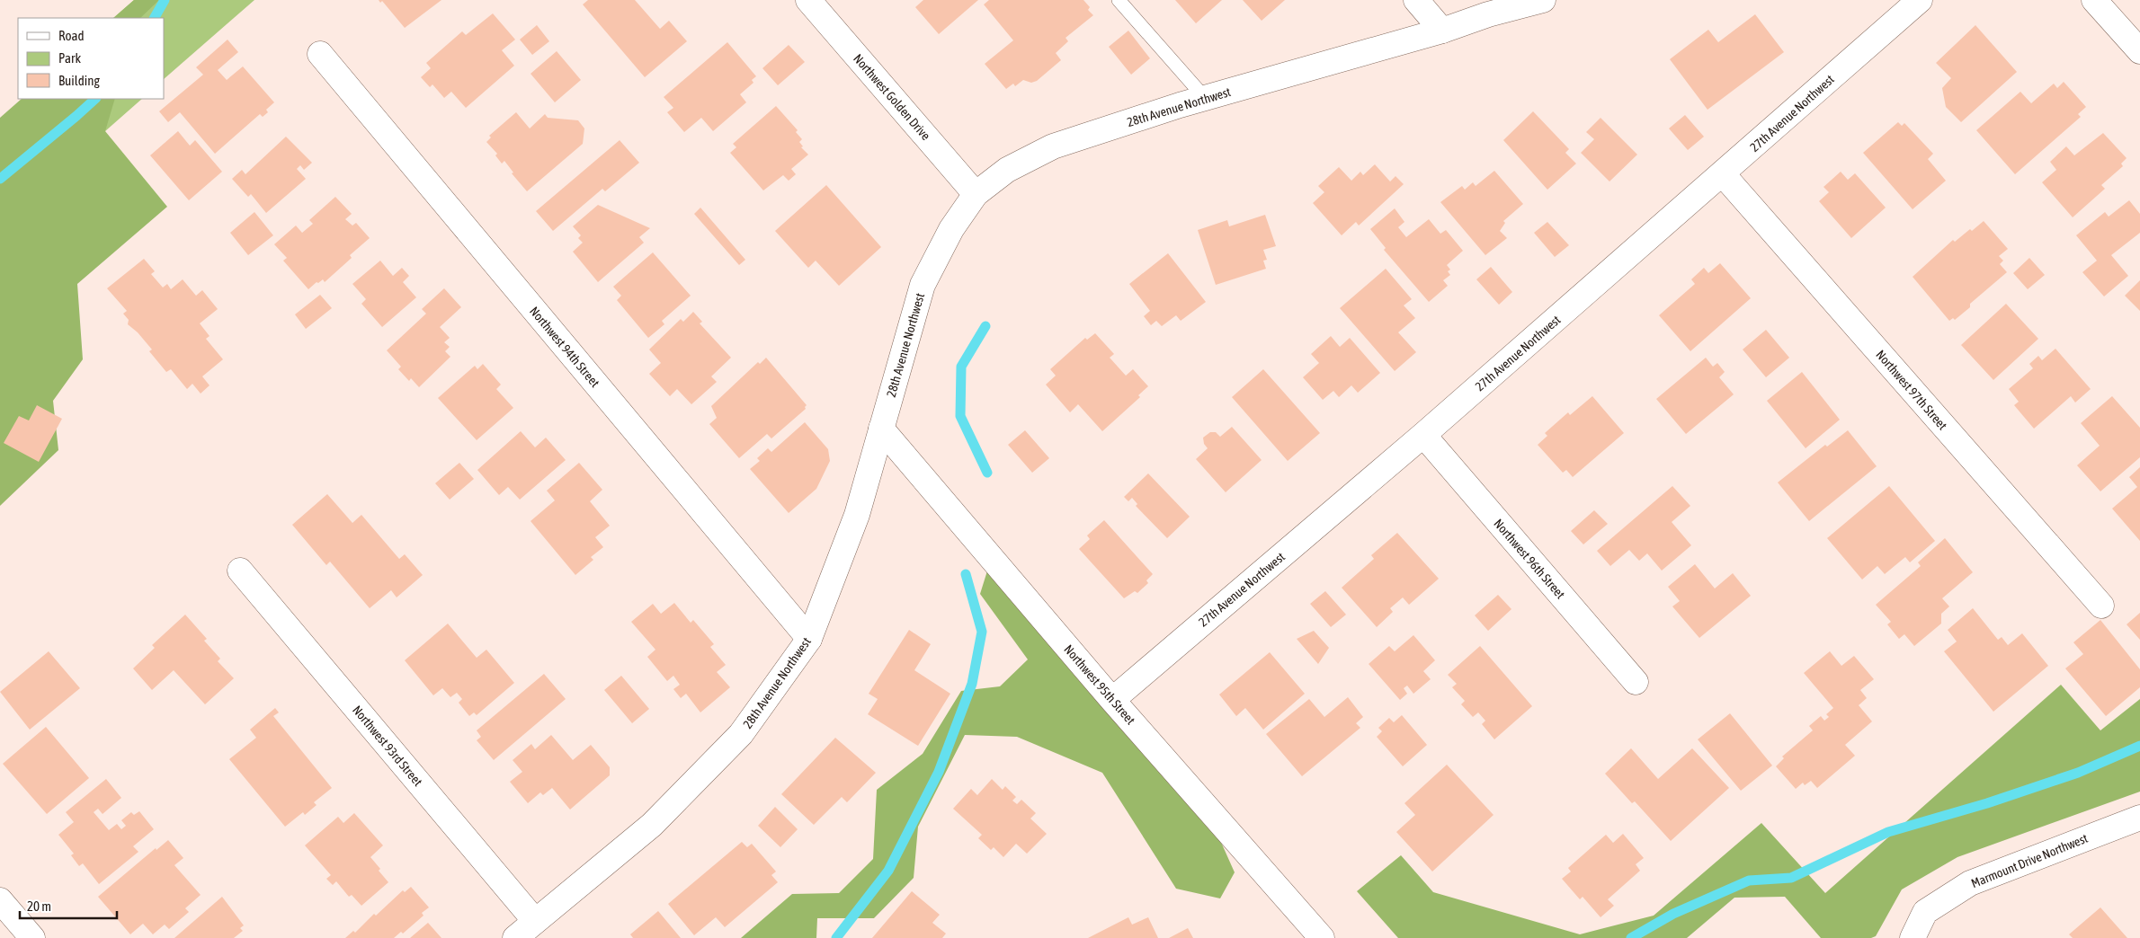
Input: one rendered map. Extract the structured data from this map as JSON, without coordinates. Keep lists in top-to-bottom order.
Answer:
{
  "streets": {
    "street": [
      "Northwest Golden Drive",
      "28th Avenue Northwest",
      "27th Avenue Northwest",
      "Northwest 94th Street",
      "Northwest 97th Street",
      "Northwest 96th Street",
      "Northwest 95th Street",
      "Northwest 93rd Street",
      "Marmount Drive Northwest"
    ]
  },
  "crossings": [
    ["Northwest Golden Drive", "28th Avenue Northwest"],
    ["28th Avenue Northwest", "Northwest 94th Street"],
    ["28th Avenue Northwest", "Northwest 95th Street"],
    ["28th Avenue Northwest", "Northwest 93rd Street"],
    ["27th Avenue Northwest", "Northwest 97th Street"],
    ["27th Avenue Northwest", "Northwest 96th Street"],
    ["27th Avenue Northwest", "Northwest 95th Street"]
  ],
  "legend": ["Road", "Park", "Building"],
  "scale_bar": "20 m"
}
